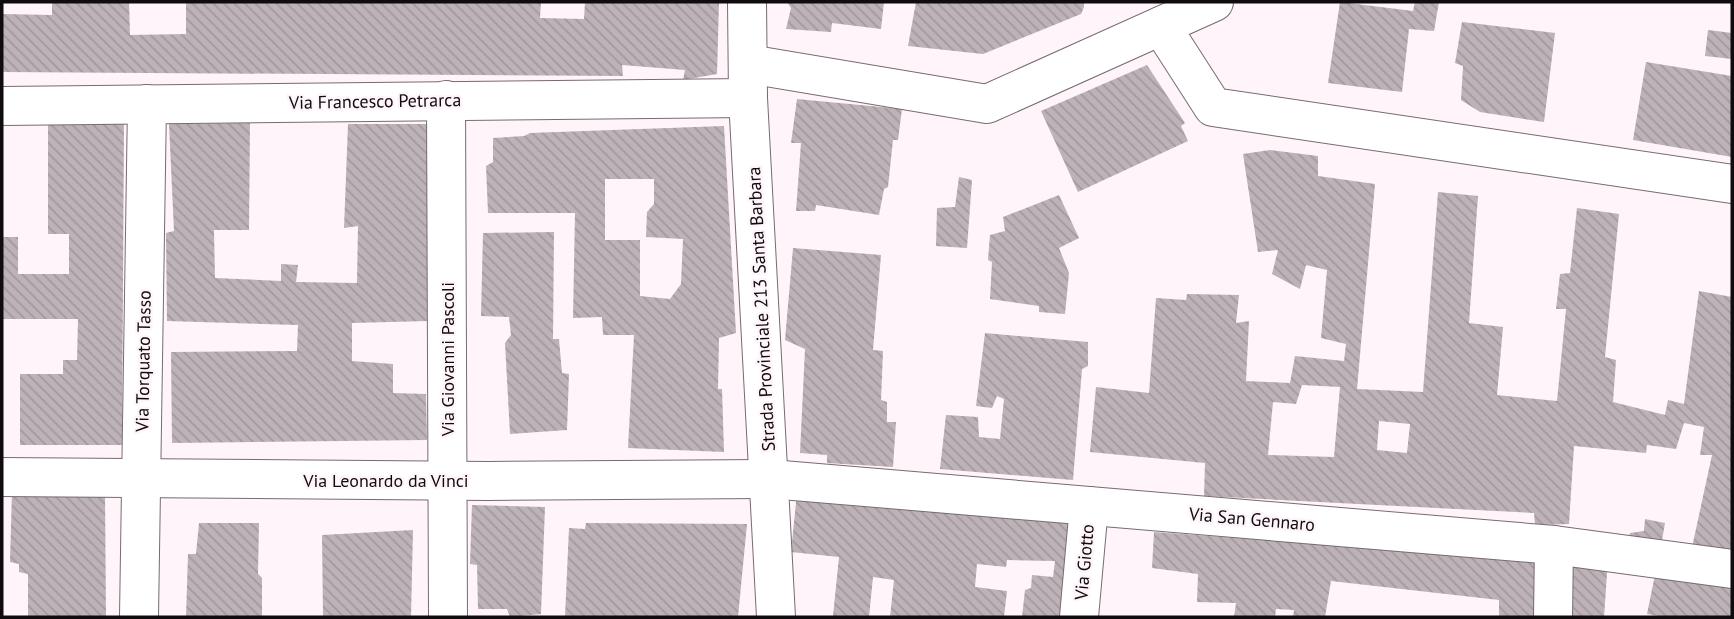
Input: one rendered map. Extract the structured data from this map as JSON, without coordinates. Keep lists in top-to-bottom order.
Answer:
{
  "streets": {
    "street": [
      "Via Francesco Petrarca",
      "Strada Provinciale 213 Santa Barbara",
      "Via Giovanni Pascoli",
      "Via Torquato Tasso",
      "Via Leonardo da Vinci",
      "Via San Gennaro",
      "Via Giotto"
    ]
  },
  "crossings": [
    ["Via Francesco Petrarca", "Strada Provinciale 213 Santa Barbara"],
    ["Via Francesco Petrarca", "Via Giovanni Pascoli"],
    ["Via Francesco Petrarca", "Via Torquato Tasso"],
    ["Strada Provinciale 213 Santa Barbara", "Via Leonardo da Vinci"],
    ["Strada Provinciale 213 Santa Barbara", "Via San Gennaro"],
    ["Via Giovanni Pascoli", "Via Leonardo da Vinci"],
    ["Via Torquato Tasso", "Via Leonardo da Vinci"],
    ["Via Leonardo da Vinci", "Via San Gennaro"],
    ["Via San Gennaro", "Via Giotto"]
  ]
}
